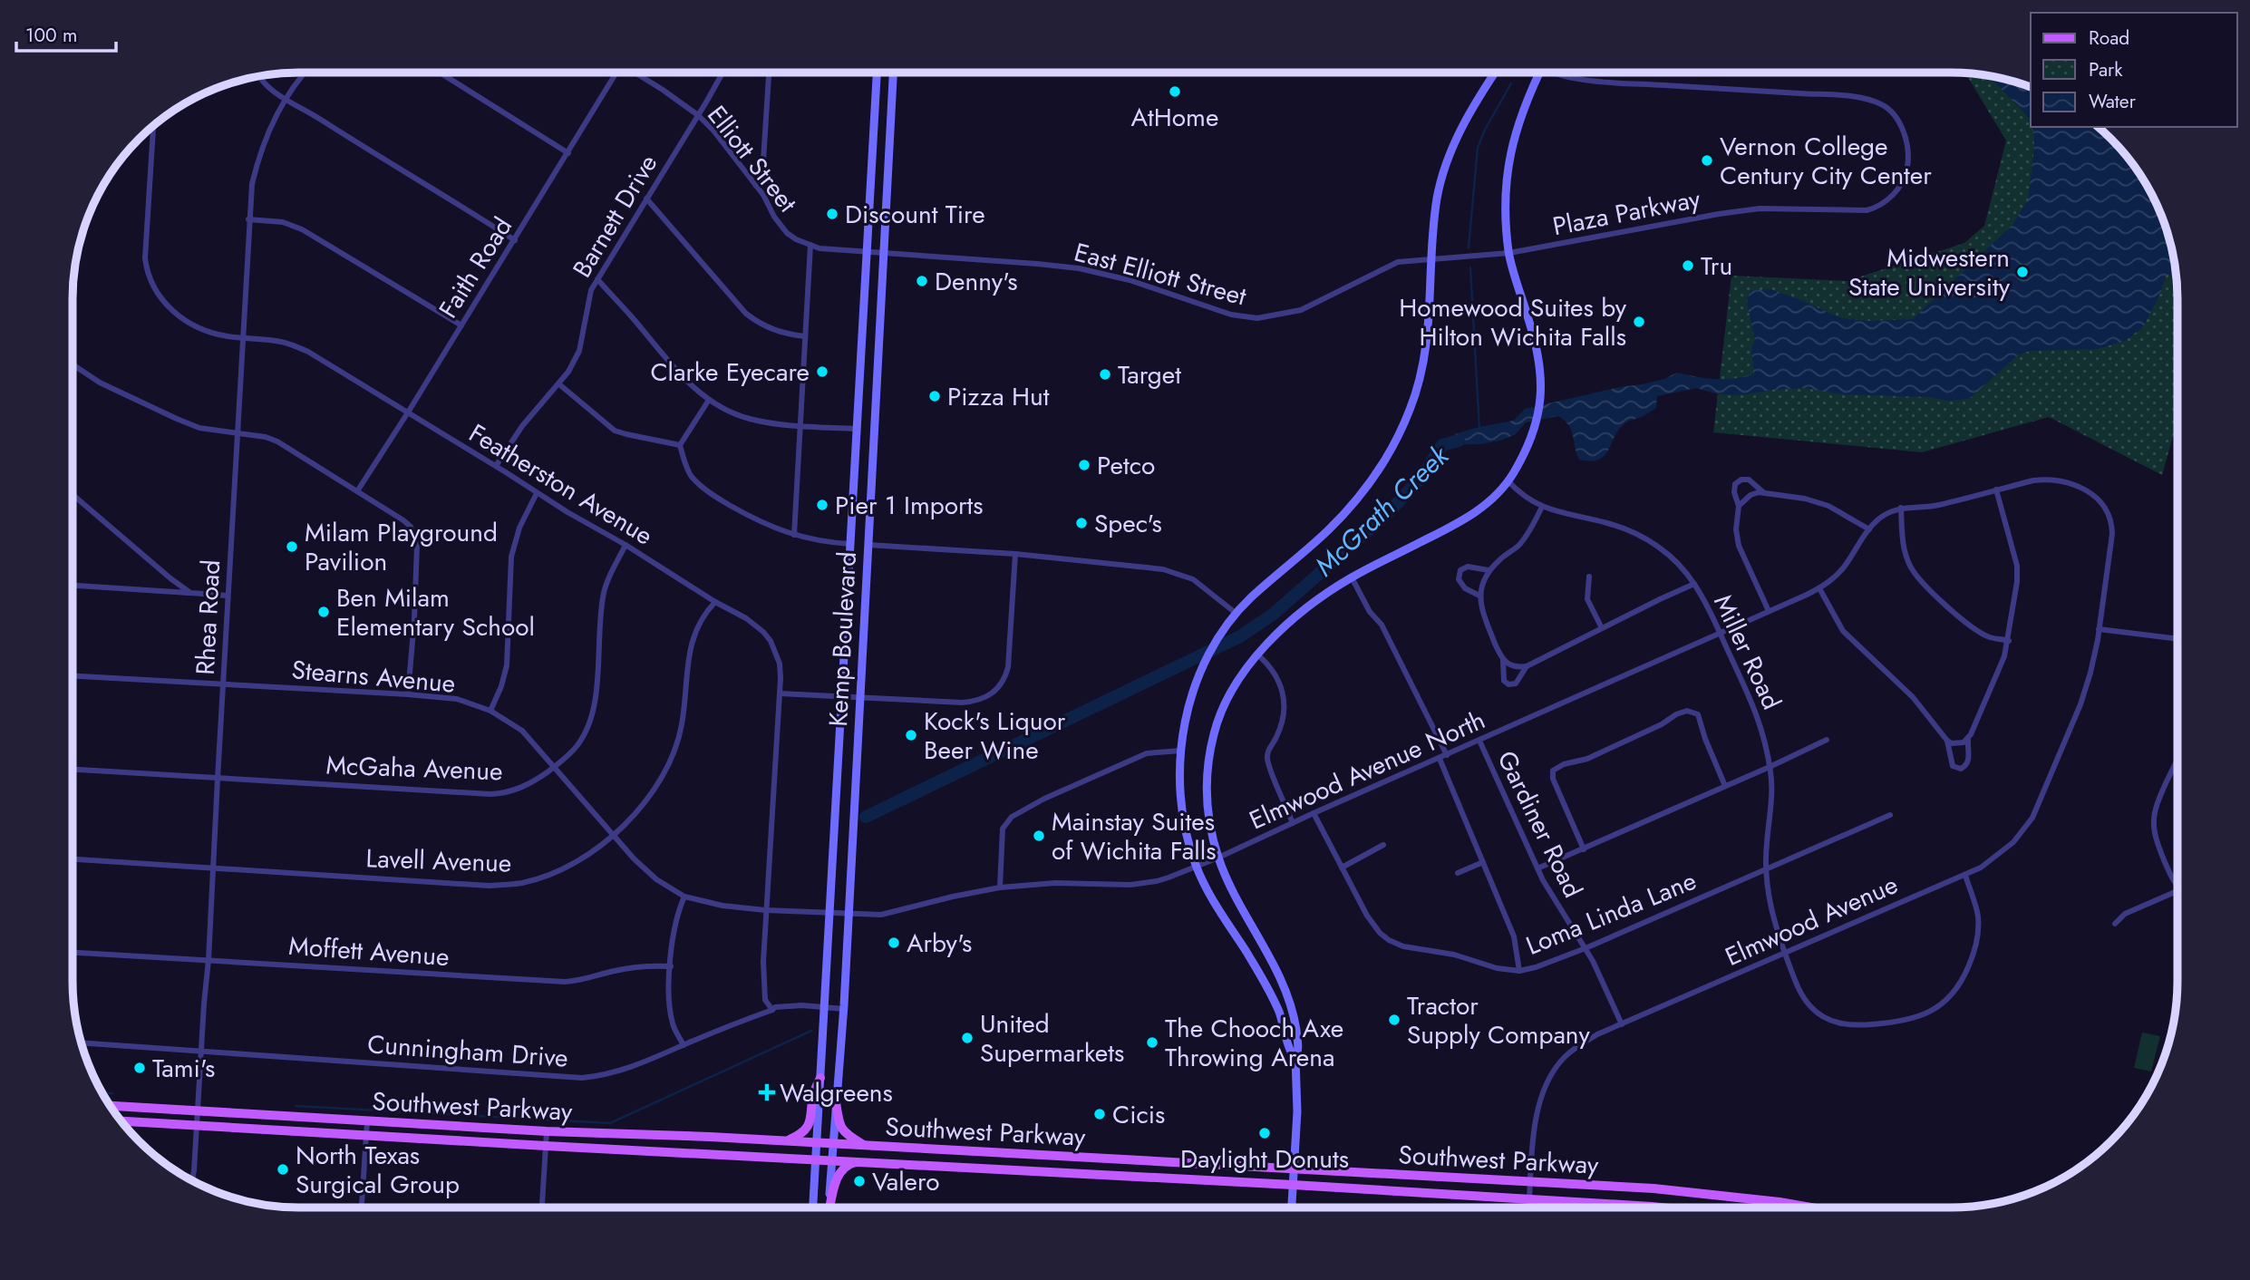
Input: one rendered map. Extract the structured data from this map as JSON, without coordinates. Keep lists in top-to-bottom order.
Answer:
{
  "streets": {
    "main road": ["Southwest Parkway"],
    "street": [
      "Elliott Street",
      "Plaza Parkway",
      "Barnett Drive",
      "Faith Road",
      "East Elliott Street",
      "Featherston Avenue",
      "Rhea Road",
      "Kemp Boulevard",
      "Miller Road",
      "Stearns Avenue",
      "McGaha Avenue",
      "Elmwood Avenue North",
      "Gardiner Road",
      "Lavell Avenue",
      "Loma Linda Lane",
      "Elmwood Avenue",
      "Moffett Avenue",
      "Cunningham Drive"
    ]
  },
  "crossings": [
    ["Elliott Street", "Barnett Drive"],
    ["Elliott Street", "East Elliott Street"],
    ["Elliott Street", "Kemp Boulevard"],
    ["Plaza Parkway", "East Elliott Street"],
    ["Barnett Drive", "Featherston Avenue"],
    ["Faith Road", "Featherston Avenue"],
    ["East Elliott Street", "Kemp Boulevard"],
    ["Featherston Avenue", "Rhea Road"],
    ["Featherston Avenue", "Stearns Avenue"],
    ["Featherston Avenue", "McGaha Avenue"],
    ["Featherston Avenue", "Lavell Avenue"],
    ["Featherston Avenue", "Cunningham Drive"],
    ["Rhea Road", "Stearns Avenue"],
    ["Rhea Road", "McGaha Avenue"],
    ["Rhea Road", "Lavell Avenue"],
    ["Rhea Road", "Moffett Avenue"],
    ["Rhea Road", "Cunningham Drive"],
    ["Rhea Road", "Southwest Parkway"],
    ["Kemp Boulevard", "Stearns Avenue"],
    ["Kemp Boulevard", "Elmwood Avenue North"],
    ["Kemp Boulevard", "Cunningham Drive"],
    ["Kemp Boulevard", "Southwest Parkway"],
    ["Miller Road", "Elmwood Avenue North"],
    ["Miller Road", "Loma Linda Lane"],
    ["Miller Road", "Elmwood Avenue"],
    ["Stearns Avenue", "McGaha Avenue"],
    ["Stearns Avenue", "Elmwood Avenue North"],
    ["Stearns Avenue", "Lavell Avenue"],
    ["Elmwood Avenue North", "Gardiner Road"],
    ["Elmwood Avenue North", "Loma Linda Lane"],
    ["Gardiner Road", "Loma Linda Lane"],
    ["Gardiner Road", "Elmwood Avenue"],
    ["Elmwood Avenue", "Southwest Parkway"]
  ],
  "water": ["McGrath Creek"],
  "places": {
    "other": [
      "AtHome",
      "Vernon College Century City Center",
      "Discount Tire",
      "Tru",
      "Midwestern State University",
      "Denny's",
      "Homewood Suites by Hilton Wichita Falls",
      "Clarke Eyecare",
      "Target",
      "Pizza Hut",
      "Petco",
      "Pier 1 Imports",
      "Spec's",
      "Milam Playground Pavilion",
      "Ben Milam Elementary School",
      "Kock's Liquor Beer Wine",
      "Mainstay Suites of Wichita Falls",
      "Arby's",
      "Tractor Supply Company",
      "United Supermarkets",
      "The Chooch Axe Throwing Arena",
      "Tami's",
      "Cicis",
      "Daylight Donuts",
      "North Texas Surgical Group",
      "Valero"
    ],
    "health": ["Walgreens"]
  },
  "legend": ["Road", "Park", "Water"],
  "scale_bar": "100 m"
}
